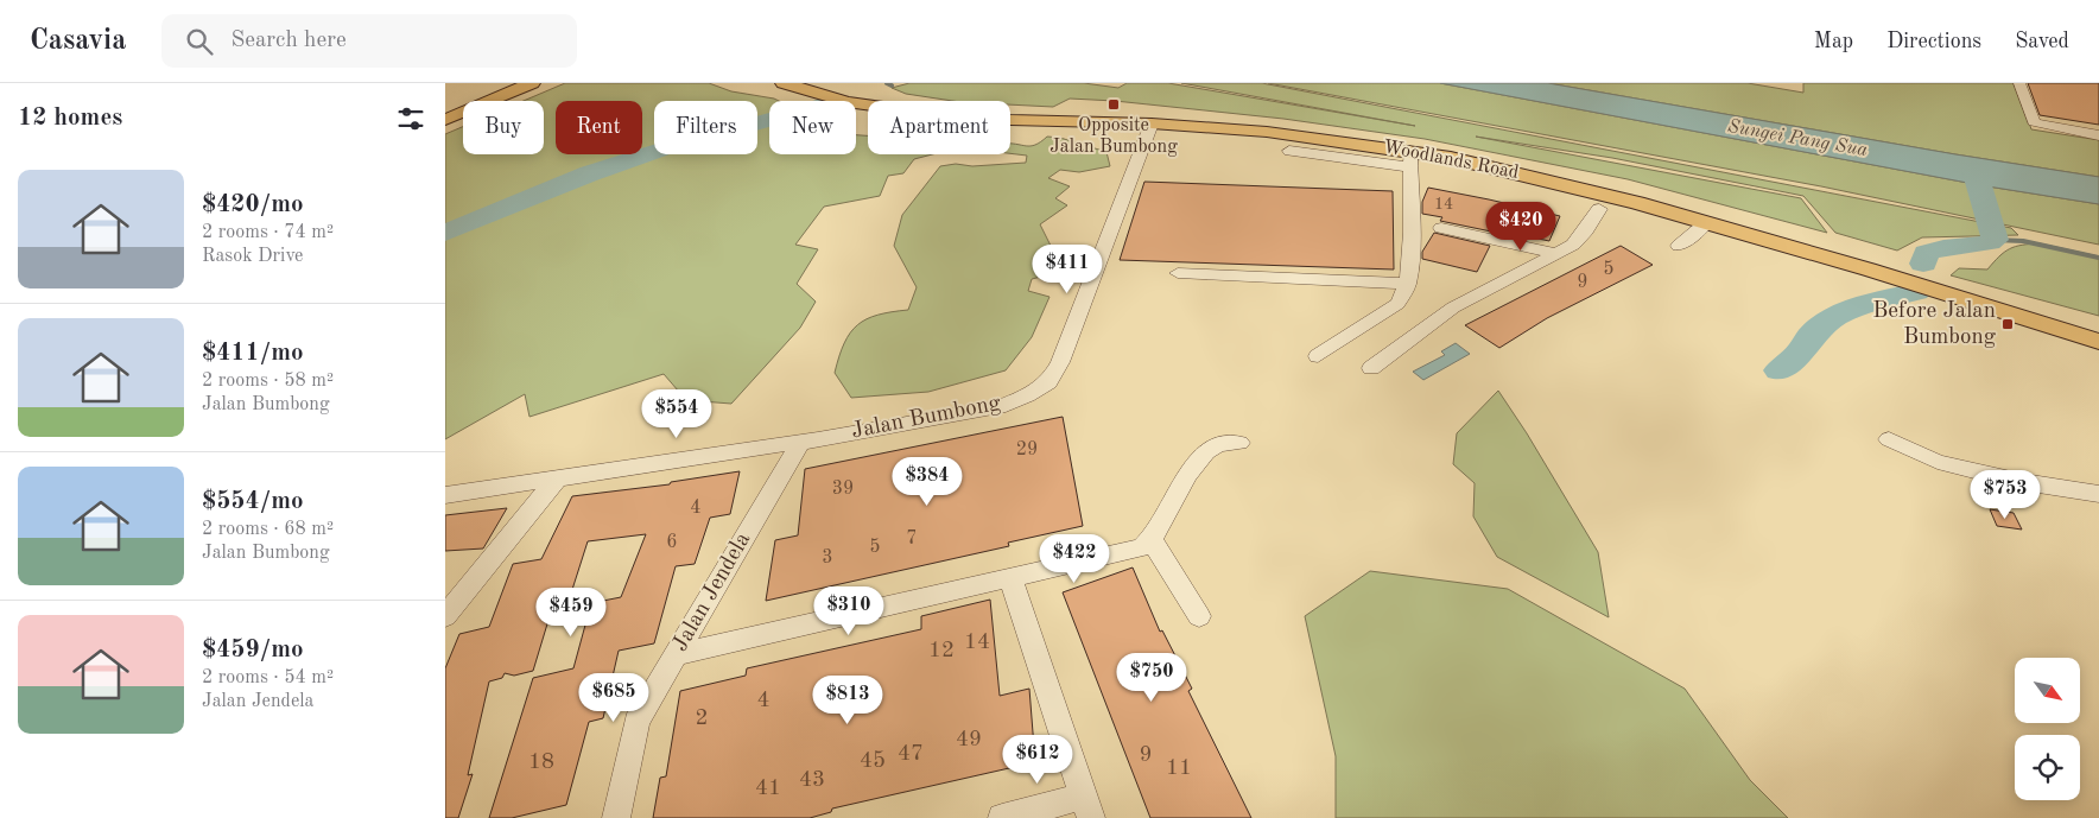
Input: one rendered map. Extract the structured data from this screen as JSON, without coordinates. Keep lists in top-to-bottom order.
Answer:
{
  "streets": {
    "main road": ["Woodlands Road"],
    "street": ["Jalan Bumbong", "Jalan Jendela"]
  },
  "crossings": [
    ["Woodlands Road", "Jalan Bumbong"],
    ["Jalan Bumbong", "Jalan Jendela"]
  ],
  "water": ["Sungei Pang Sua"],
  "places": {
    "transit": ["Opposite Jalan Bumbong", "Before Jalan Bumbong"]
  },
  "house_numbers": [
    "14",
    "5",
    "9",
    "29",
    "39",
    "4",
    "7",
    "6",
    "5",
    "3",
    "14",
    "12",
    "4",
    "2",
    "49",
    "47",
    "9",
    "45",
    "18",
    "11",
    "43",
    "41"
  ],
  "north": "bottom right",
  "page": {
    "header": "Casavia",
    "search": "Search here",
    "nav": ["Map", "Directions", "Saved"],
    "heading": "12 homes",
    "chip": [
      "Buy",
      "Rent",
      "Filters",
      "New",
      "Apartment"
    ],
    "list": [
      {
        "name": "$420/mo",
        "note": "2 rooms · 74 m² · Rasok Drive"
      },
      {
        "name": "$411/mo",
        "note": "2 rooms · 58 m² · Jalan Bumbong"
      },
      {
        "name": "$554/mo",
        "note": "2 rooms · 68 m² · Jalan Bumbong"
      },
      {
        "name": "$459/mo",
        "note": "2 rooms · 54 m² · Jalan Jendela"
      }
    ],
    "price": [
      "$420",
      "$411",
      "$554",
      "$384",
      "$753",
      "$422",
      "$310",
      "$459",
      "$750",
      "$685",
      "$813",
      "$612"
    ]
  }
}
